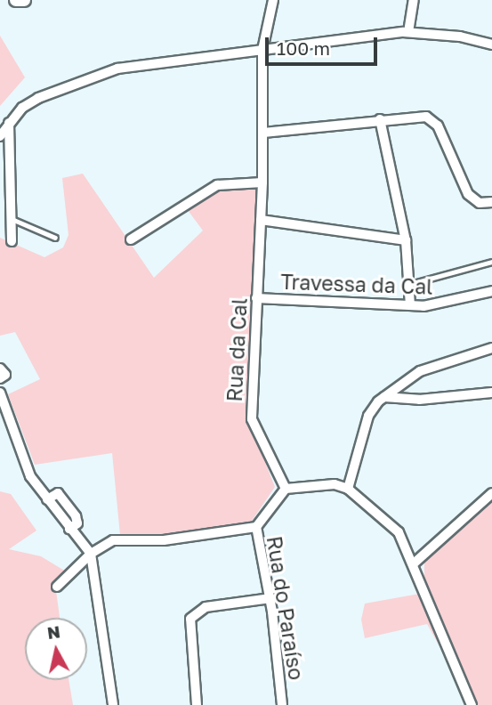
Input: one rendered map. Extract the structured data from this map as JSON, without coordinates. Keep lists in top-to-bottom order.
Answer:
{
  "streets": {
    "street": ["Travessa da Cal", "Rua da Cal", "Rua do Paraíso"]
  },
  "crossings": [
    ["Travessa da Cal", "Rua da Cal"],
    ["Rua da Cal", "Rua do Paraíso"]
  ],
  "scale_bar": "100 m",
  "north": "top"
}
